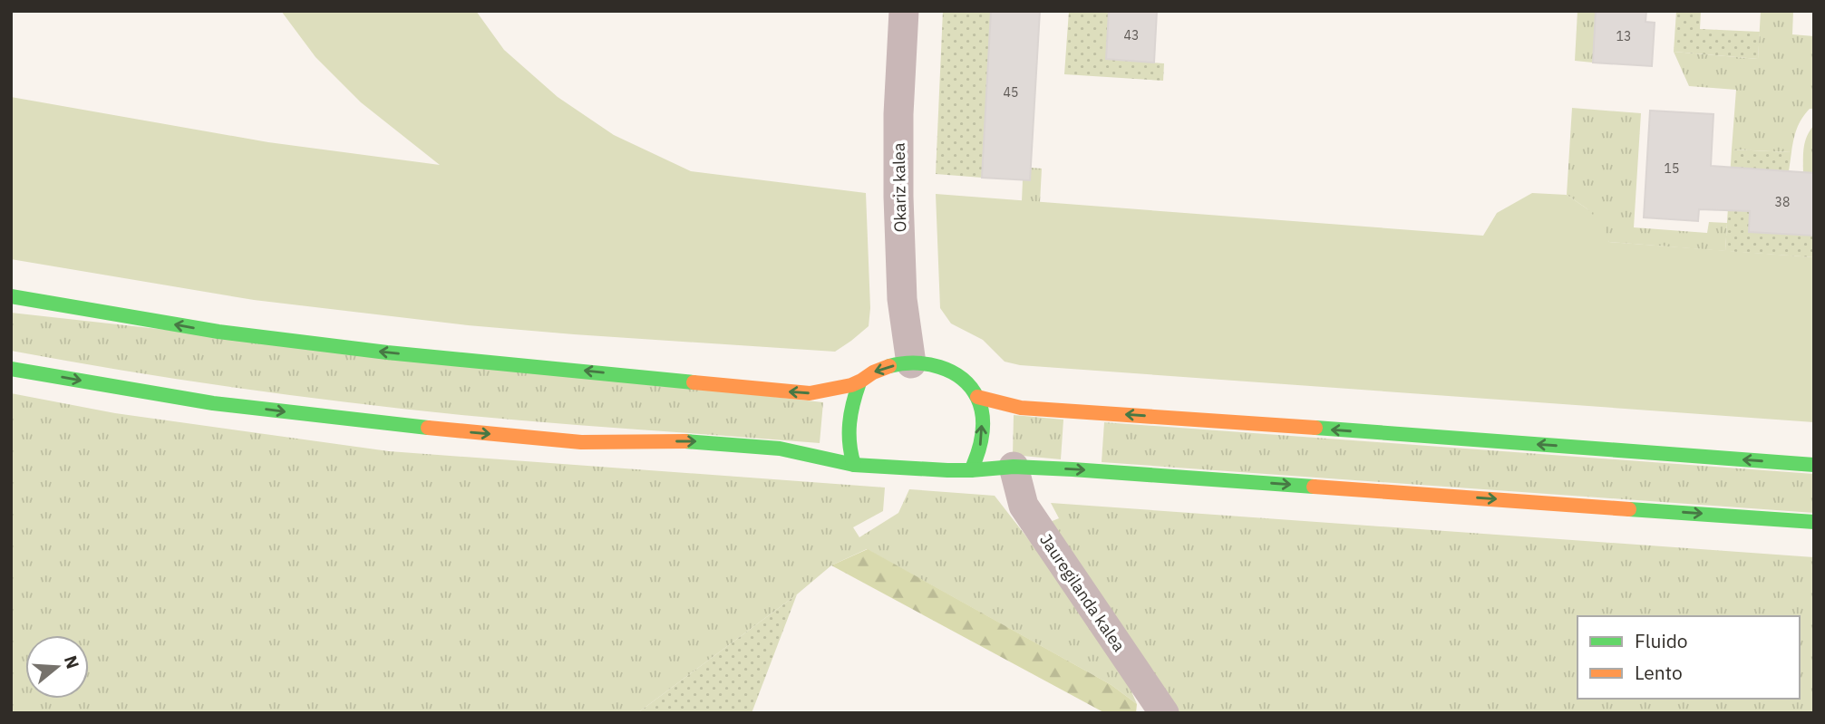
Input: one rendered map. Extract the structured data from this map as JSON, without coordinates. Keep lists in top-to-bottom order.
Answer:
{
  "streets": {
    "street": ["Okariz kalea", "Jauregilanda kalea"]
  },
  "house_numbers": [
    "43",
    "13",
    "45",
    "15",
    "38"
  ],
  "legend": ["Fluido", "Lento"],
  "north": "right"
}
